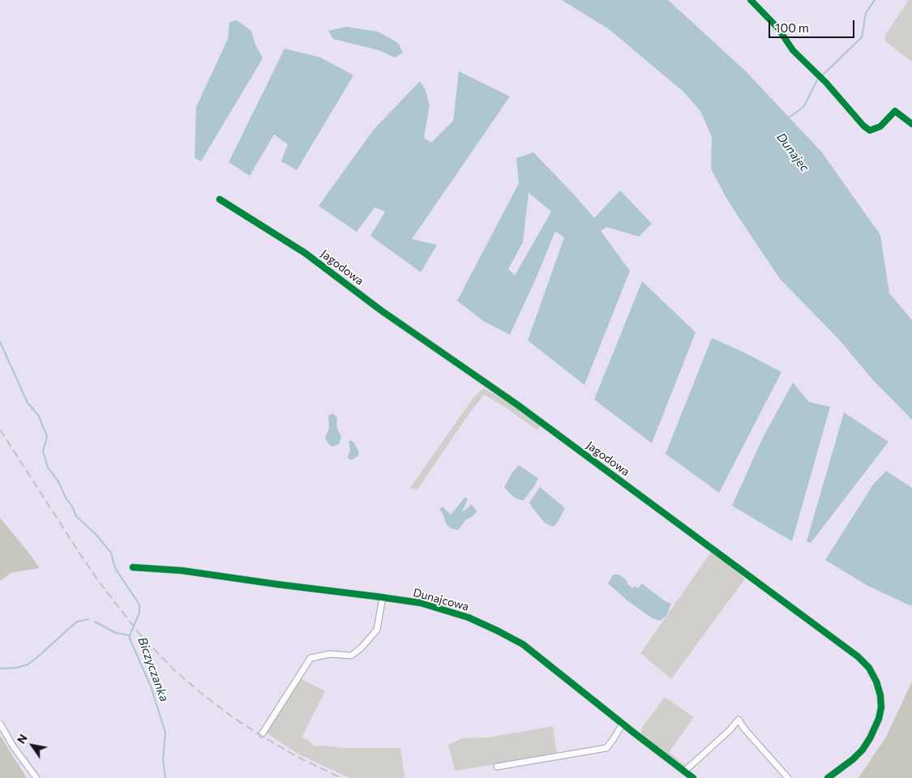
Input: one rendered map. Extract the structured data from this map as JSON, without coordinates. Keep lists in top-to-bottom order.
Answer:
{
  "streets": {
    "street": ["Jagodowa", "Dunajcowa"]
  },
  "water": ["Dunajec", "Biczyczanka"],
  "scale_bar": "100 m",
  "north": "top left"
}
